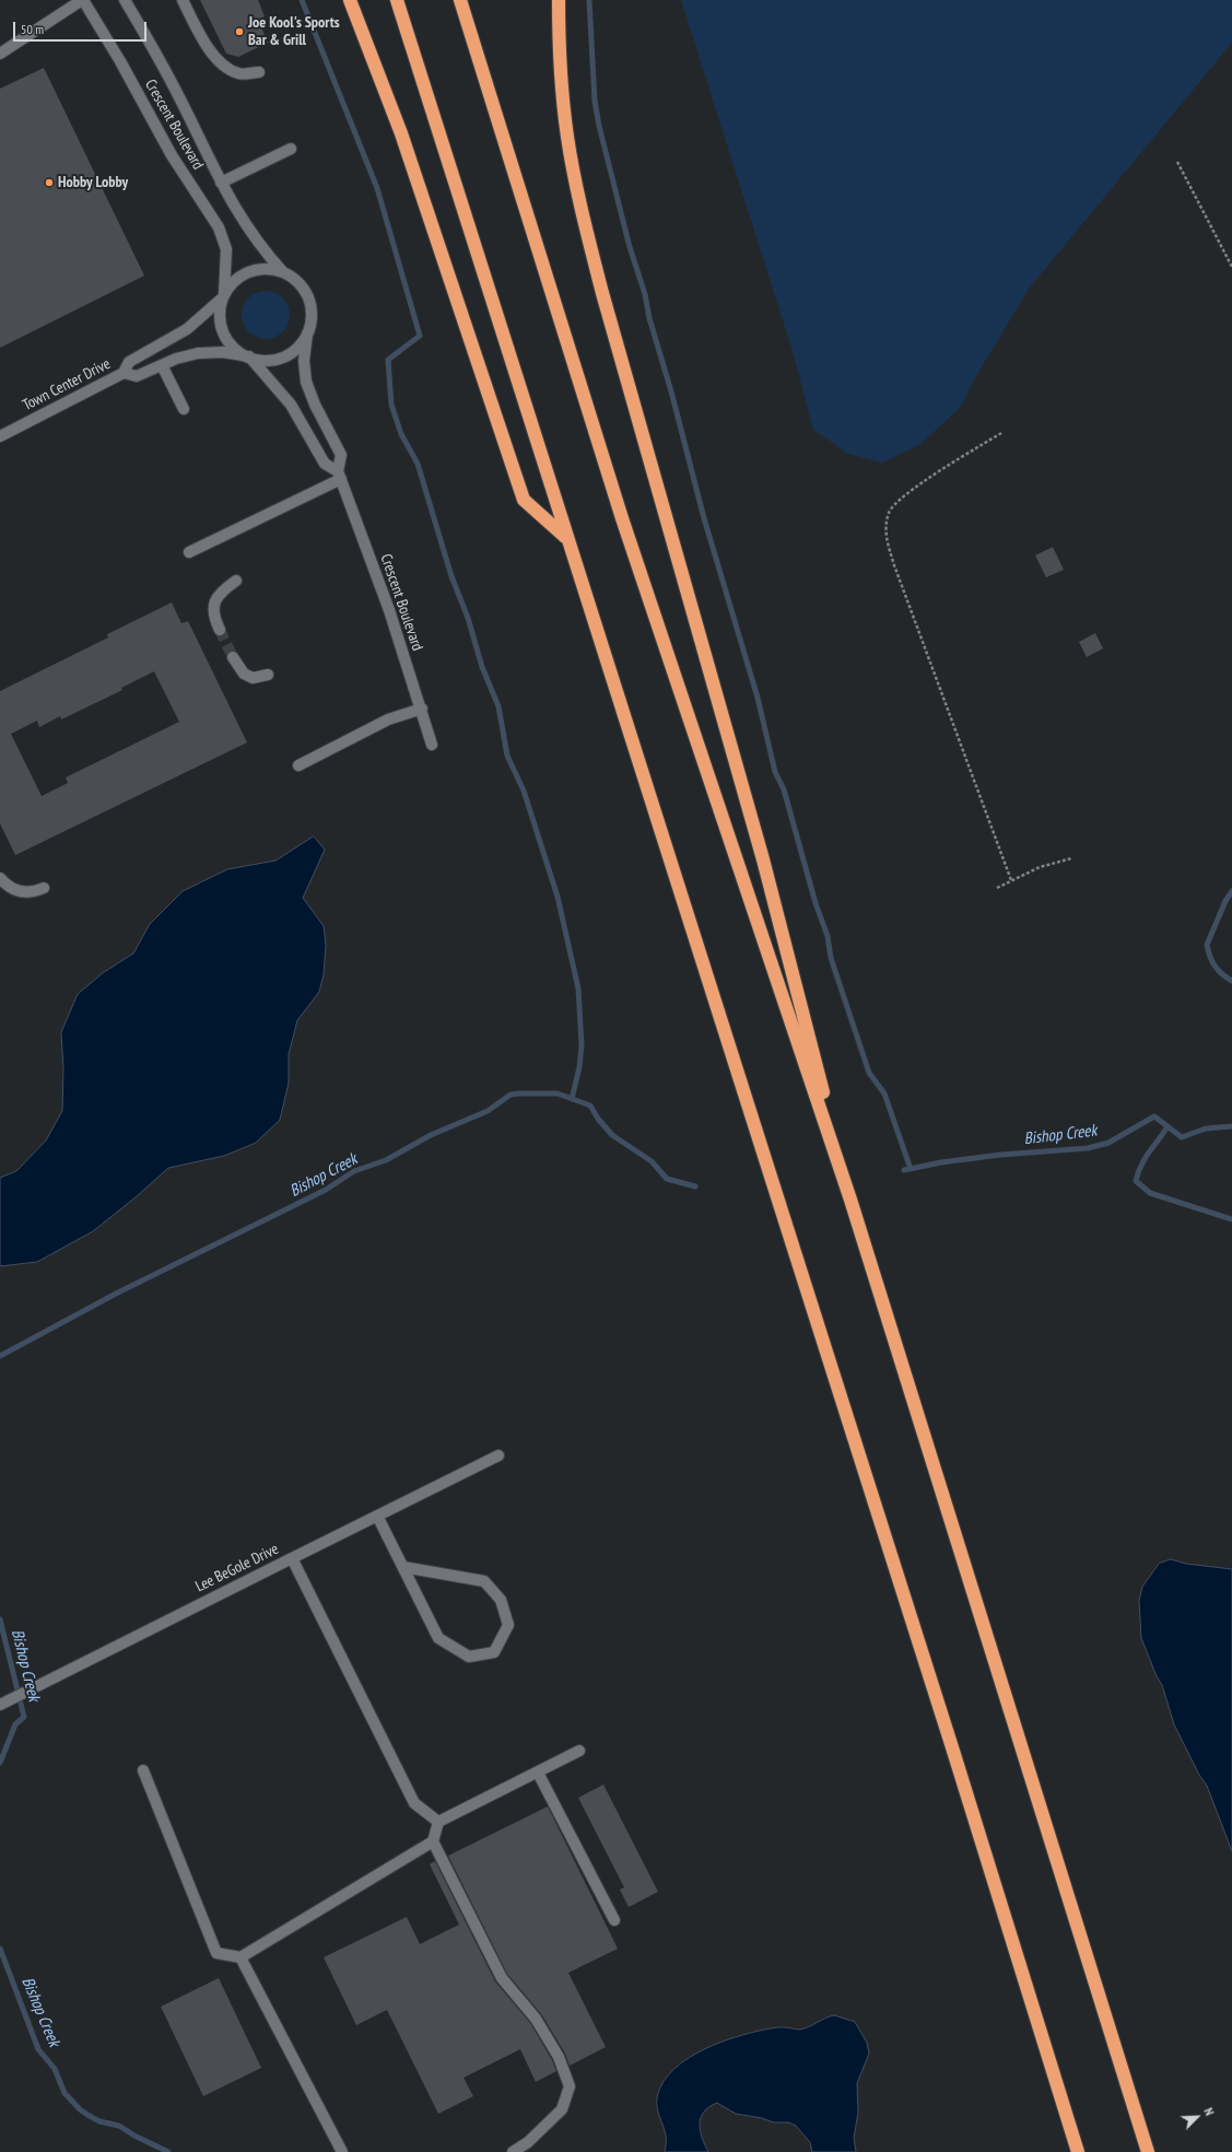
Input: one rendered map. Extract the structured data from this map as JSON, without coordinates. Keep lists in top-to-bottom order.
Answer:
{
  "streets": {
    "street": ["Crescent Boulevard", "Town Center Drive", "Lee BeGole Drive"]
  },
  "crossings": [
    ["Crescent Boulevard", "Town Center Drive"]
  ],
  "water": ["Bishop Creek"],
  "places": ["Joe Kool's Sports Bar & Grill", "Hobby Lobby"],
  "scale_bar": "50 m",
  "north": "top right"
}
